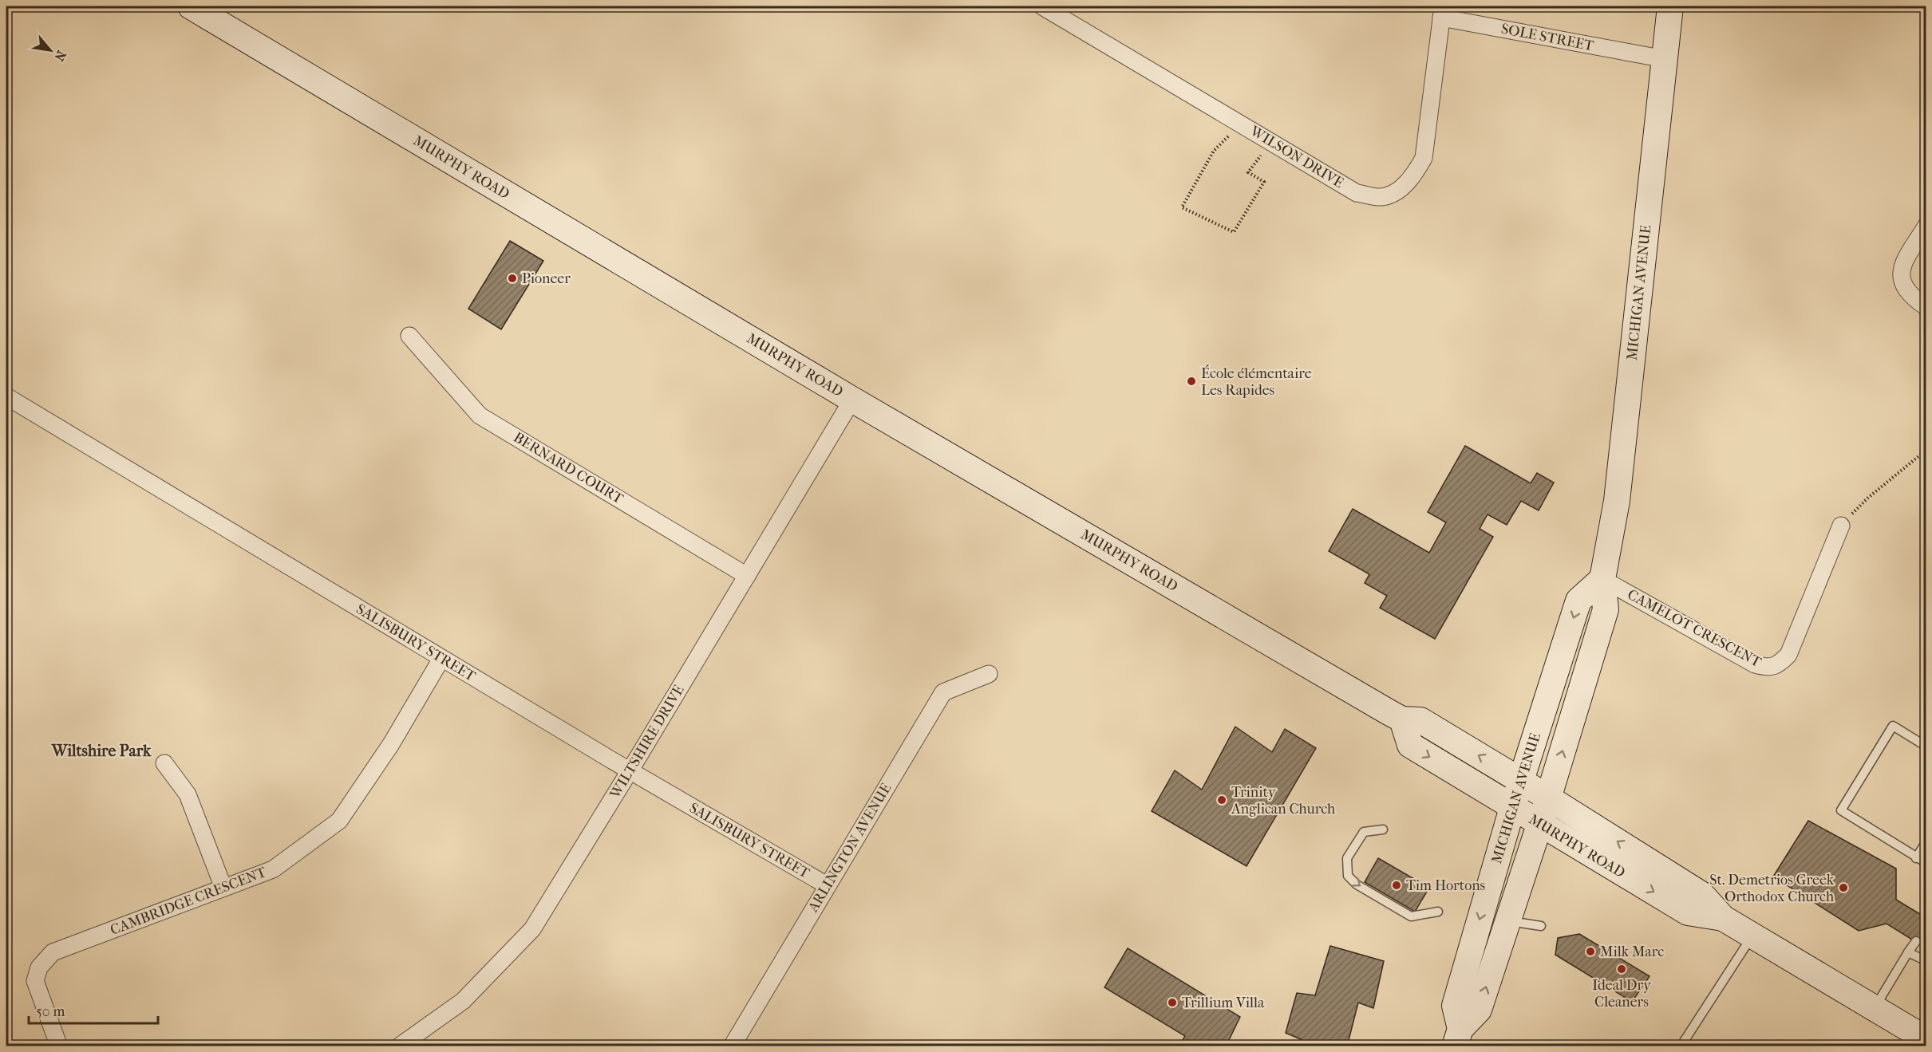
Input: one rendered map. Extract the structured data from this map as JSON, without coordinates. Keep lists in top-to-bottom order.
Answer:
{
  "streets": {
    "street": [
      "SOLE STREET",
      "WILSON DRIVE",
      "MURPHY ROAD",
      "MICHIGAN AVENUE",
      "BERNARD COURT",
      "CAMELOT CRESCENT",
      "SALISBURY STREET",
      "WILTSHIRE DRIVE",
      "ARLINGTON AVENUE",
      "CAMBRIDGE CRESCENT"
    ]
  },
  "crossings": [
    ["SOLE STREET", "WILSON DRIVE"],
    ["SOLE STREET", "MICHIGAN AVENUE"],
    ["MURPHY ROAD", "MICHIGAN AVENUE"],
    ["MURPHY ROAD", "WILTSHIRE DRIVE"],
    ["MICHIGAN AVENUE", "CAMELOT CRESCENT"],
    ["BERNARD COURT", "WILTSHIRE DRIVE"],
    ["SALISBURY STREET", "WILTSHIRE DRIVE"],
    ["SALISBURY STREET", "ARLINGTON AVENUE"],
    ["SALISBURY STREET", "CAMBRIDGE CRESCENT"]
  ],
  "districts": ["Wiltshire Park"],
  "places": [
    "Pioneer",
    "École élémentaire Les Rapides",
    "Trinity Anglican Church",
    "Tim Hortons",
    "St. Demetrios Greek Orthodox Church",
    "Milk Marc",
    "Ideal Dry Cleaners",
    "Trillium Villa"
  ],
  "scale_bar": "50 m",
  "north": "bottom right"
}
